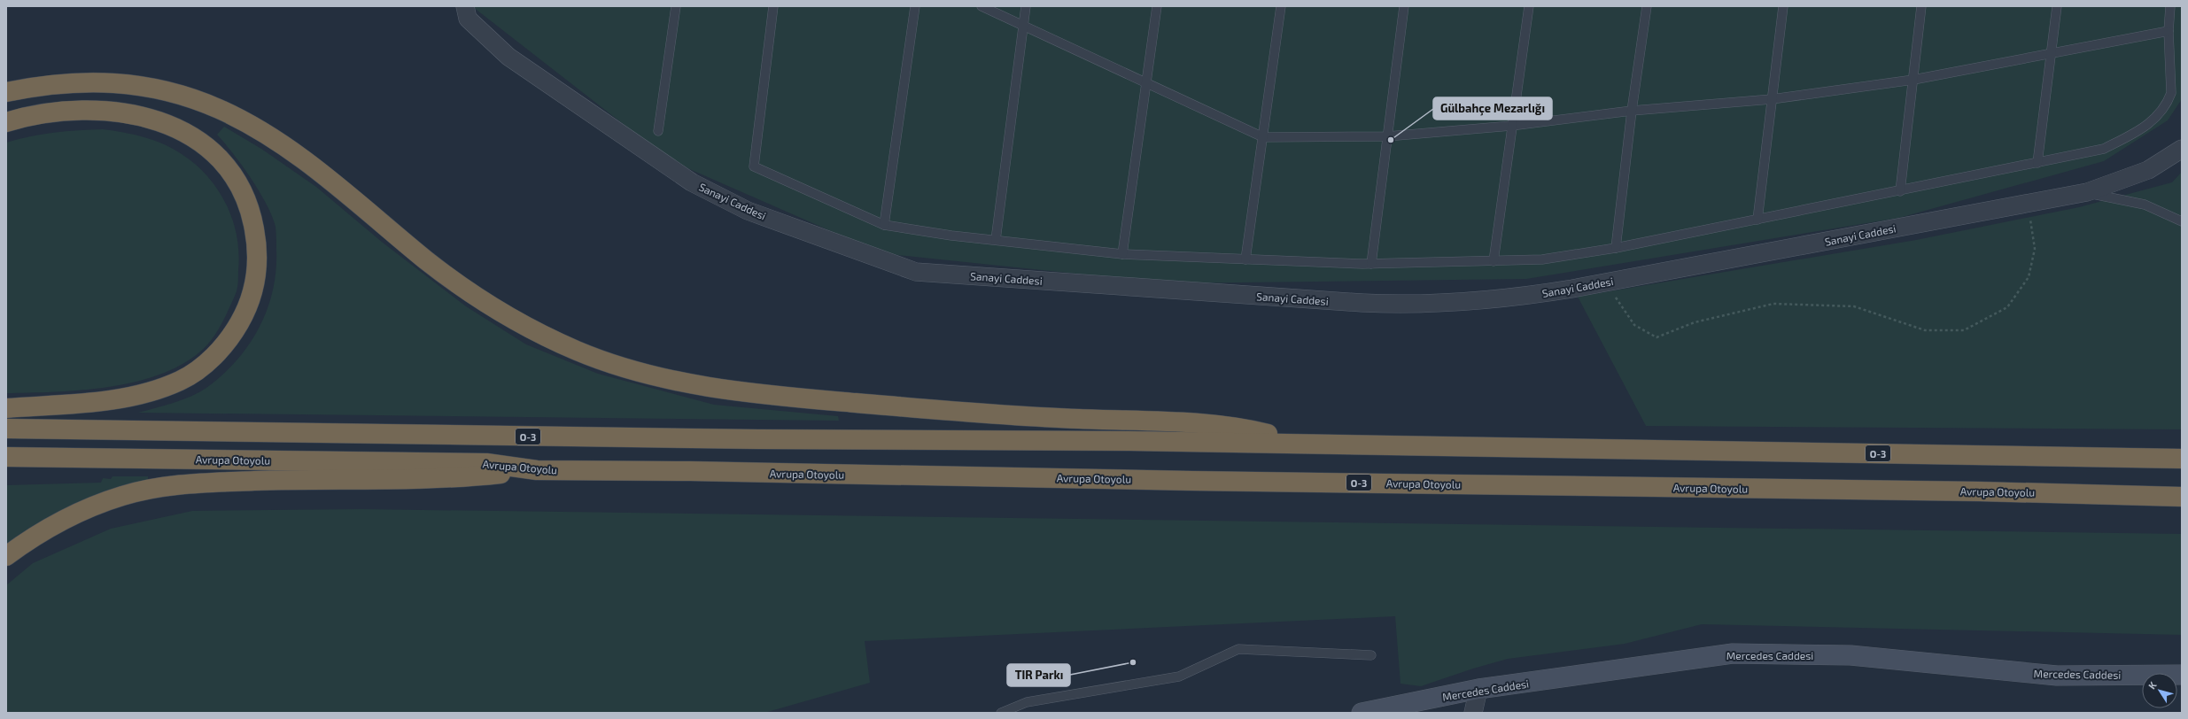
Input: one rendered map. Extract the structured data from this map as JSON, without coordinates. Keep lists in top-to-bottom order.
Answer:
{
  "streets": {
    "highway": ["O-3", "Avrupa Otoyolu"],
    "street": ["Sanayi Caddesi", "Mercedes Caddesi"]
  },
  "places": ["Gülbahçe Mezarlığı", "TIR Parkı"],
  "north": "top left"
}
